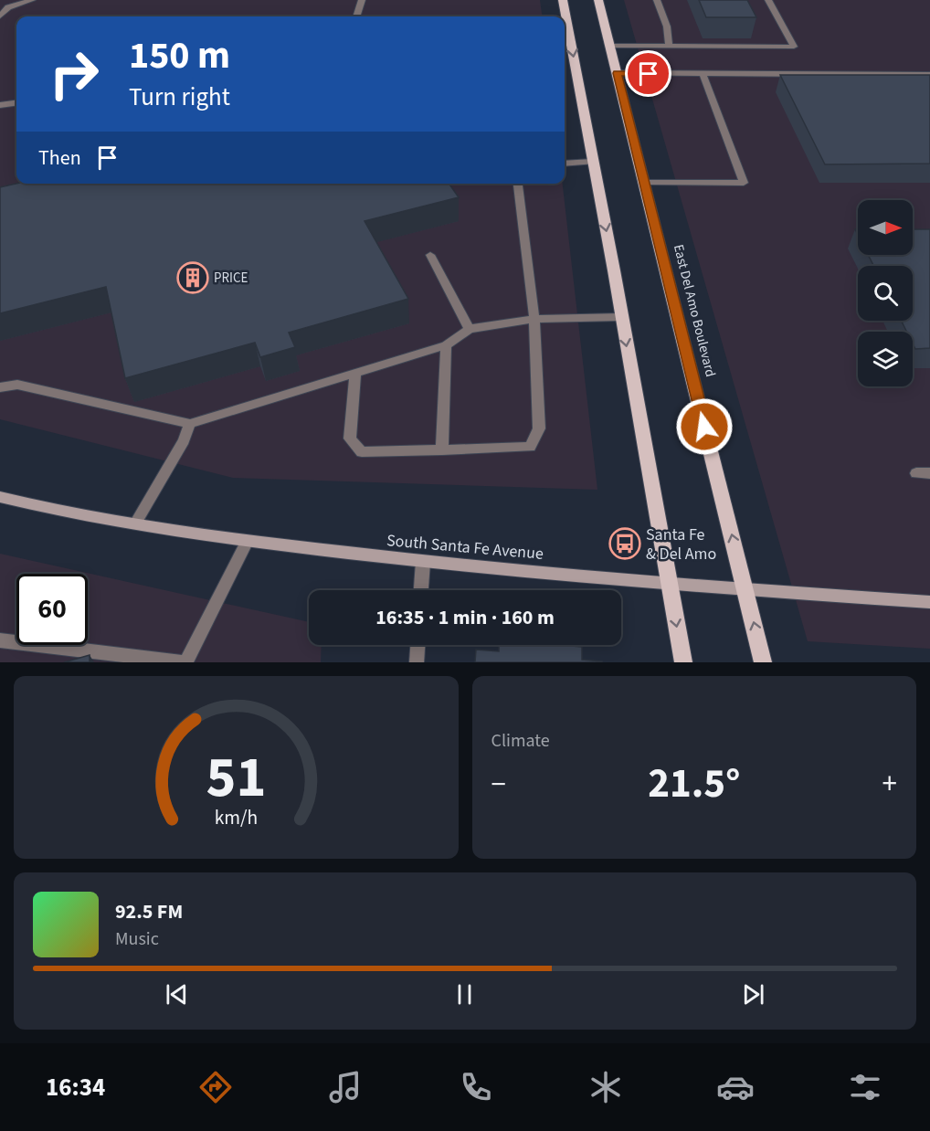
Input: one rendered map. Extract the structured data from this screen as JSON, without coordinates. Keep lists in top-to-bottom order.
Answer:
{
  "streets": {
    "main road": ["East Del Amo Boulevard", "South Santa Fe Avenue"]
  },
  "crossings": [
    ["East Del Amo Boulevard", "South Santa Fe Avenue"]
  ],
  "places": {
    "building": ["PRICE"],
    "bus stop": ["Santa Fe & Del Amo"]
  },
  "north": "right",
  "page": {
    "turn": ["150 m", "Turn right"],
    "then": "Then",
    "limit": "60",
    "trip": "16:35 · 1 min · 160 m",
    "tile": "Climate",
    "heat": ["−", "21.5°", "+"],
    "song": ["92.5 FM", "Music"],
    "tabs": "16:34",
    "gauge": ["51", "km/h"]
  }
}
